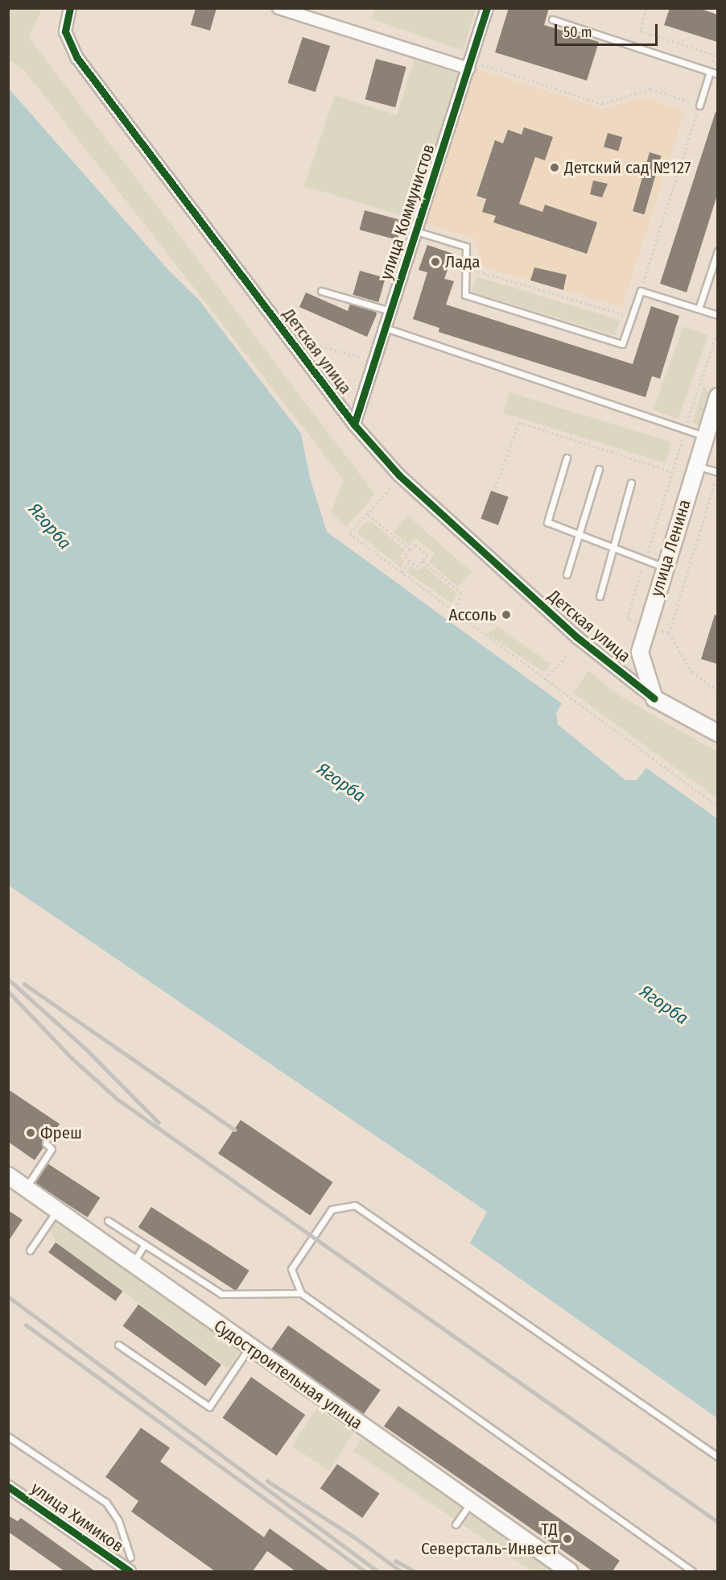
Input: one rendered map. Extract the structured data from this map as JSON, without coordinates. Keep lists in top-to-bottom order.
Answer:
{
  "streets": {
    "main road": ["улица Ленина", "Судостроительная улица"],
    "street": ["улица Коммунистов", "Детская улица", "улица Химиков"]
  },
  "crossings": [
    ["улица Коммунистов", "Детская улица"],
    ["Детская улица", "улица Ленина"]
  ],
  "water": ["Ягорба"],
  "places": [
    "Детский сад №127",
    "Лада",
    "Ассоль",
    "Фреш",
    "ТД Северсталь-Инвест"
  ],
  "scale_bar": "50 m"
}
